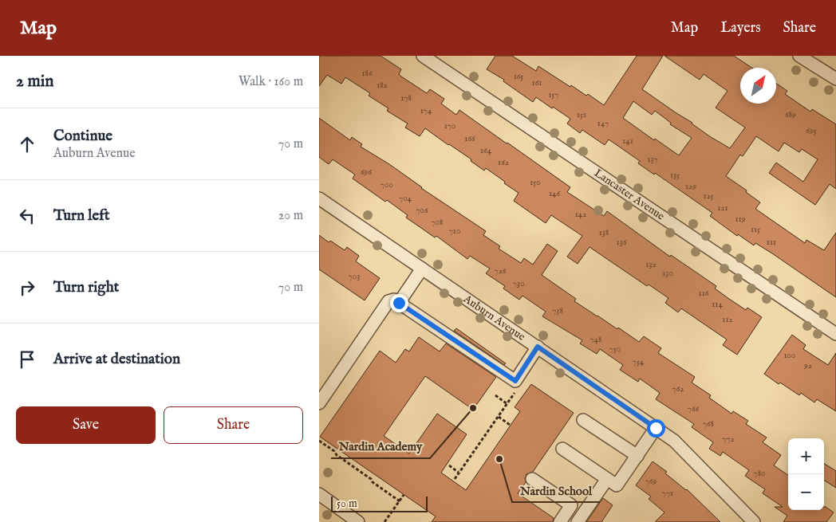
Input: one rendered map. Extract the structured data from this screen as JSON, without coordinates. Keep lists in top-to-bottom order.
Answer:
{
  "streets": {
    "street": ["Lancaster Avenue", "Auburn Avenue"]
  },
  "places": ["Nardin Academy", "Nardin School"],
  "house_numbers": [
    "186",
    "165",
    "161",
    "182",
    "157",
    "178",
    "174",
    "151",
    "689",
    "147",
    "170",
    "695",
    "166",
    "141",
    "164",
    "137",
    "162",
    "696",
    "135",
    "150",
    "700",
    "129",
    "146",
    "125",
    "704",
    "121",
    "706",
    "142",
    "119",
    "708",
    "115",
    "710",
    "138",
    "136",
    "111",
    "132",
    "726",
    "130",
    "703",
    "730",
    "116",
    "114",
    "738",
    "112",
    "748",
    "750",
    "100",
    "754",
    "92",
    "762",
    "766",
    "768",
    "772",
    "780",
    "769",
    "771"
  ],
  "scale_bar": "50 m",
  "north": "top right",
  "page": {
    "header": "Map",
    "nav": ["Map", "Layers", "Share"],
    "heading": ["2 min", "Walk · 160 m"],
    "list": [
      ["Continue", "Auburn Avenue", "70 m"],
      ["Turn left", "20 m"],
      ["Turn right", "70 m"],
      "Arrive at destination"
    ],
    "buttons": ["Save", "Share"],
    "map_buttons": ["+", "−"],
    "scale": "50 m"
  }
}
